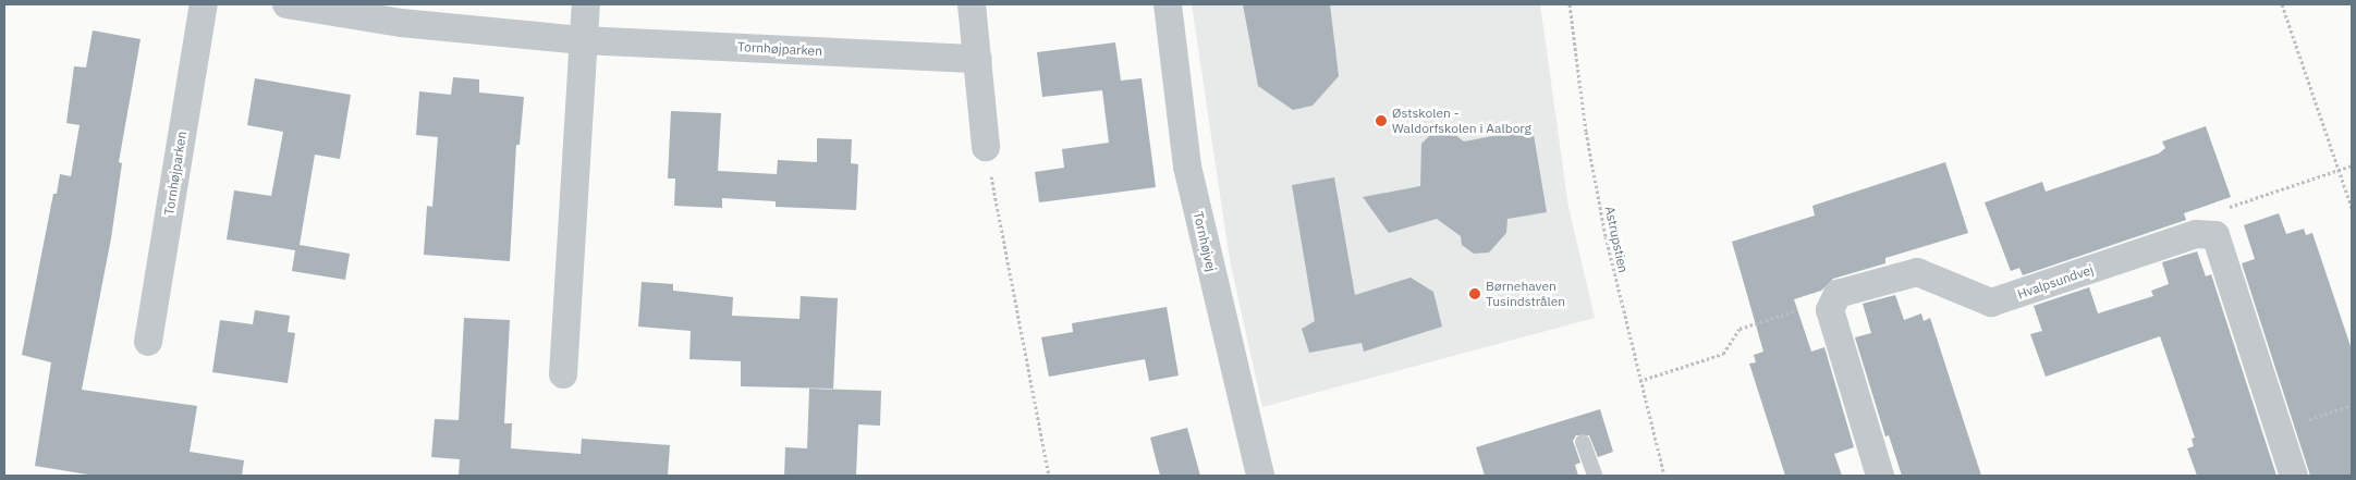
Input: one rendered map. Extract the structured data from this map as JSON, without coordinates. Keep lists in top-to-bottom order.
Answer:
{
  "streets": {
    "street": ["Tornhøjparken", "Tornhøjvej", "Hvalpsundvej"],
    "path": ["Astrupstien"]
  },
  "places": ["Østskolen - Waldorfskolen i Aalborg", "Børnehaven Tusindstrålen"]
}
